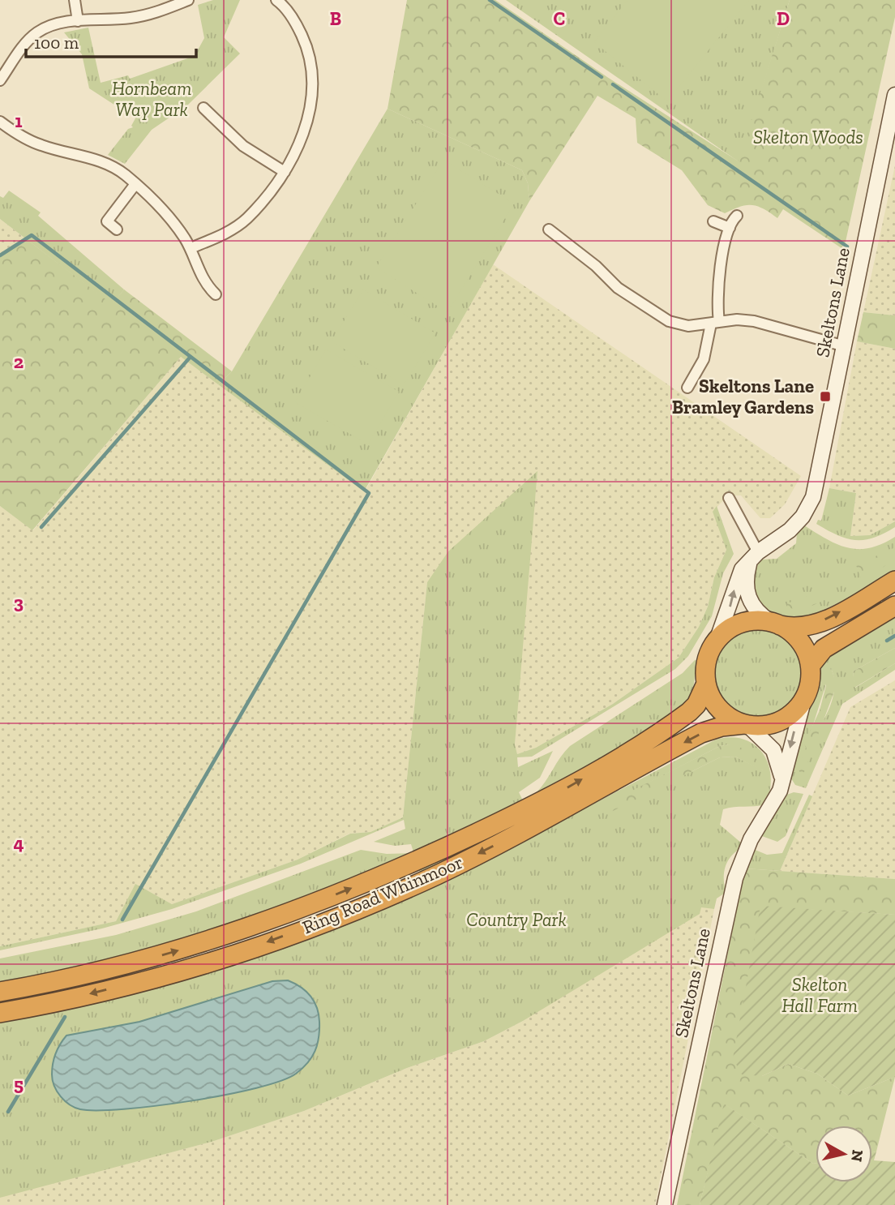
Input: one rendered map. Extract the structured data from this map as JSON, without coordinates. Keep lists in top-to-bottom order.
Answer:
{
  "streets": {
    "highway": ["Ring Road Whinmoor"],
    "street": ["Skeltons Lane"]
  },
  "crossings": [
    ["Skeltons Lane", "Ring Road Whinmoor"]
  ],
  "parks": [
    "Hornbeam Way Park",
    "Skelton Woods",
    "Country Park",
    "Skelton Hall Farm"
  ],
  "places": {
    "transit": ["Skeltons Lane Bramley Gardens"]
  },
  "scale_bar": "100 m",
  "north": "right",
  "grid": {
    "columns": ["B", "C", "D"],
    "rows": [
      "1",
      "2",
      "3",
      "4",
      "5"
    ]
  }
}
